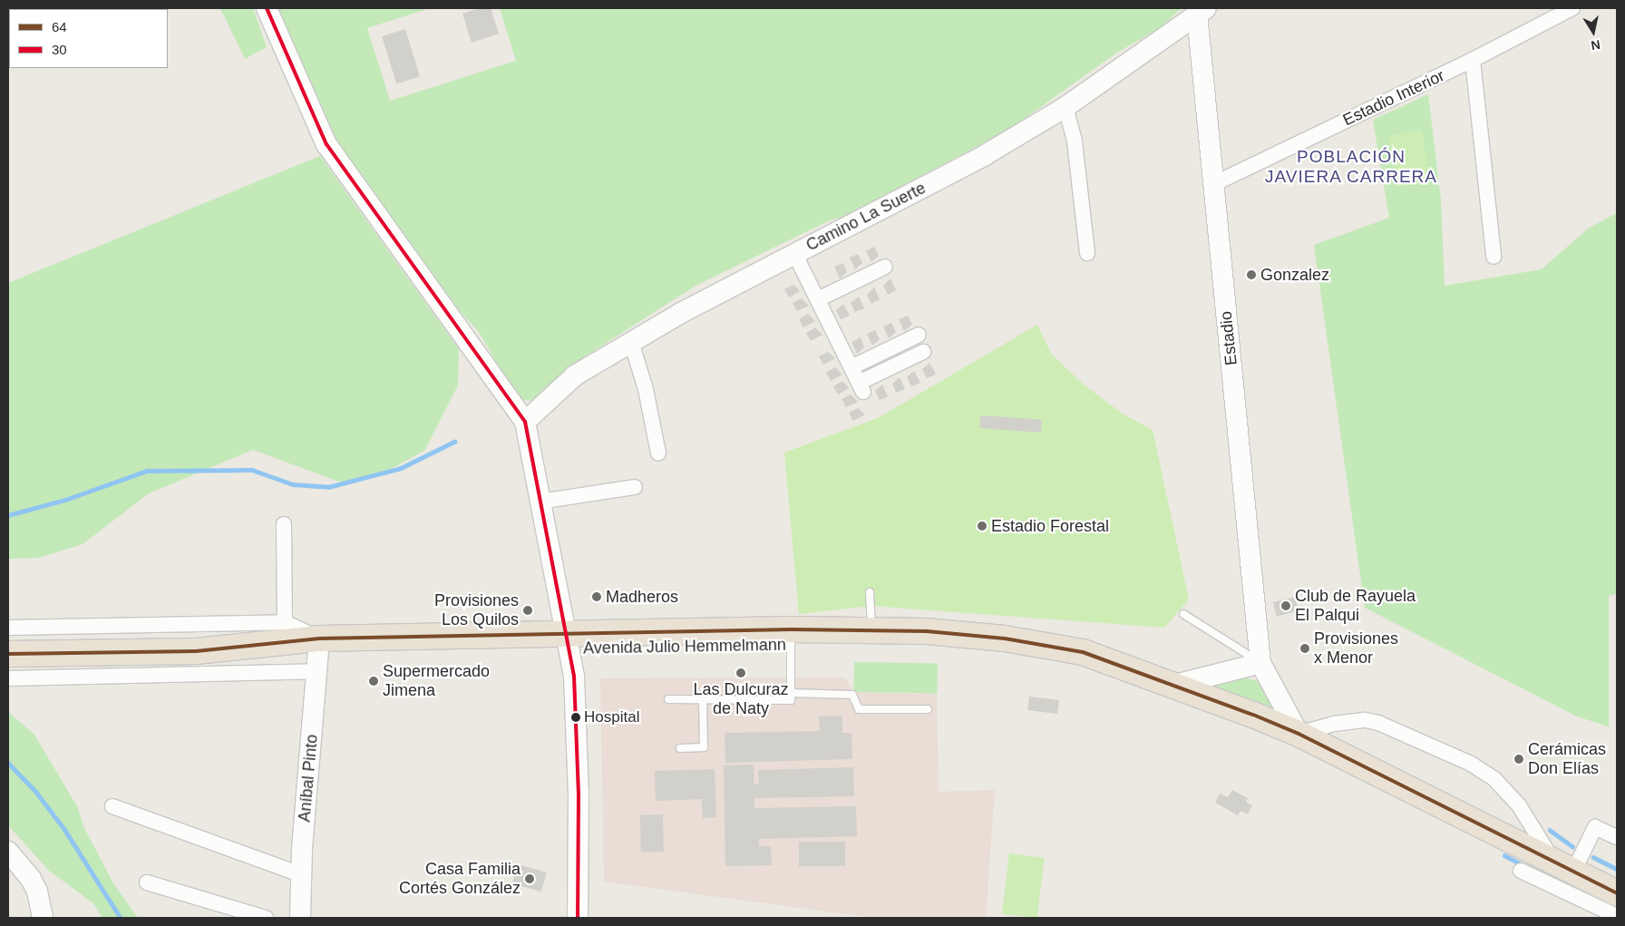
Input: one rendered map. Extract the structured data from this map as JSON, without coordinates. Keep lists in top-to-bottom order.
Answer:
{
  "streets": {
    "highway": ["Avenida Julio Hemmelmann"],
    "street": [
      "Estadio Interior",
      "Camino La Suerte",
      "Estadio",
      "Aníbal Pinto"
    ]
  },
  "crossings": [
    ["Estadio Interior", "Estadio"],
    ["Camino La Suerte", "Estadio"],
    ["Estadio", "Avenida Julio Hemmelmann"],
    ["Avenida Julio Hemmelmann", "Aníbal Pinto"]
  ],
  "districts": ["POBLACIÓN JAVIERA CARRERA"],
  "places": [
    "Gonzalez",
    "Estadio Forestal",
    "Madheros",
    "Club de Rayuela El Palqui",
    "Provisiones Los Quilos",
    "Provisiones x Menor",
    "Las Dulcuraz de Naty",
    "Supermercado Jimena",
    "Hospital",
    "Cerámicas Don Elías",
    "Casa Familia Cortés González"
  ],
  "lines": ["transit line 30", "transit line 64"],
  "legend": ["64", "30"],
  "north": "bottom"
}
